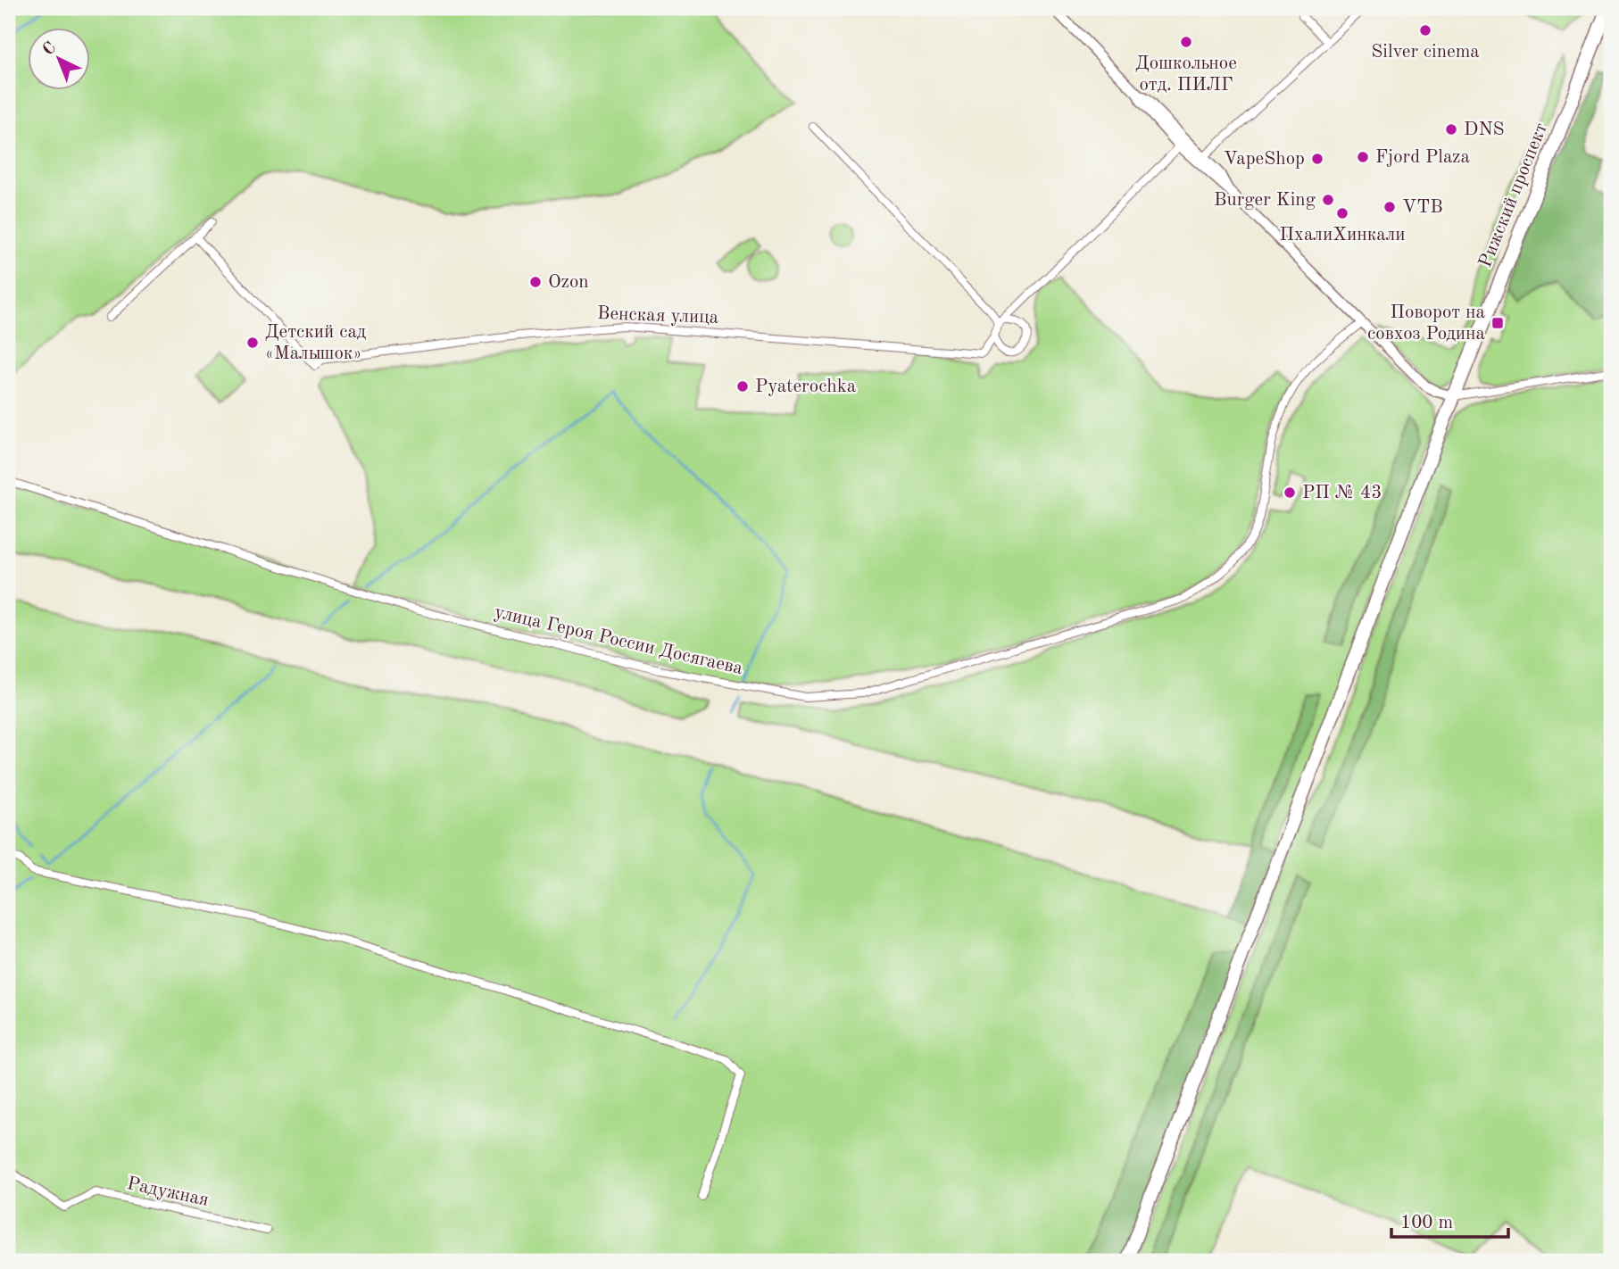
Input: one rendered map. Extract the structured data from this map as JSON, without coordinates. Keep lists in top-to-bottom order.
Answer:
{
  "streets": {
    "highway": ["Рижский проспект"],
    "street": ["Венская улица", "улица Героя России Досягаева", "Радужная"]
  },
  "places": {
    "other": [
      "Silver cinema",
      "Дошкольное отд. ПИЛГ",
      "DNS",
      "Fjord Plaza",
      "VapeShop",
      "Burger King",
      "VTB",
      "ПхалиХинкали",
      "Ozon",
      "Детский сад «Малышок»",
      "Pyaterochka",
      "РП № 43"
    ],
    "transit": ["Поворот на совхоз Родина"]
  },
  "scale_bar": "100 m",
  "north": "top left"
}
